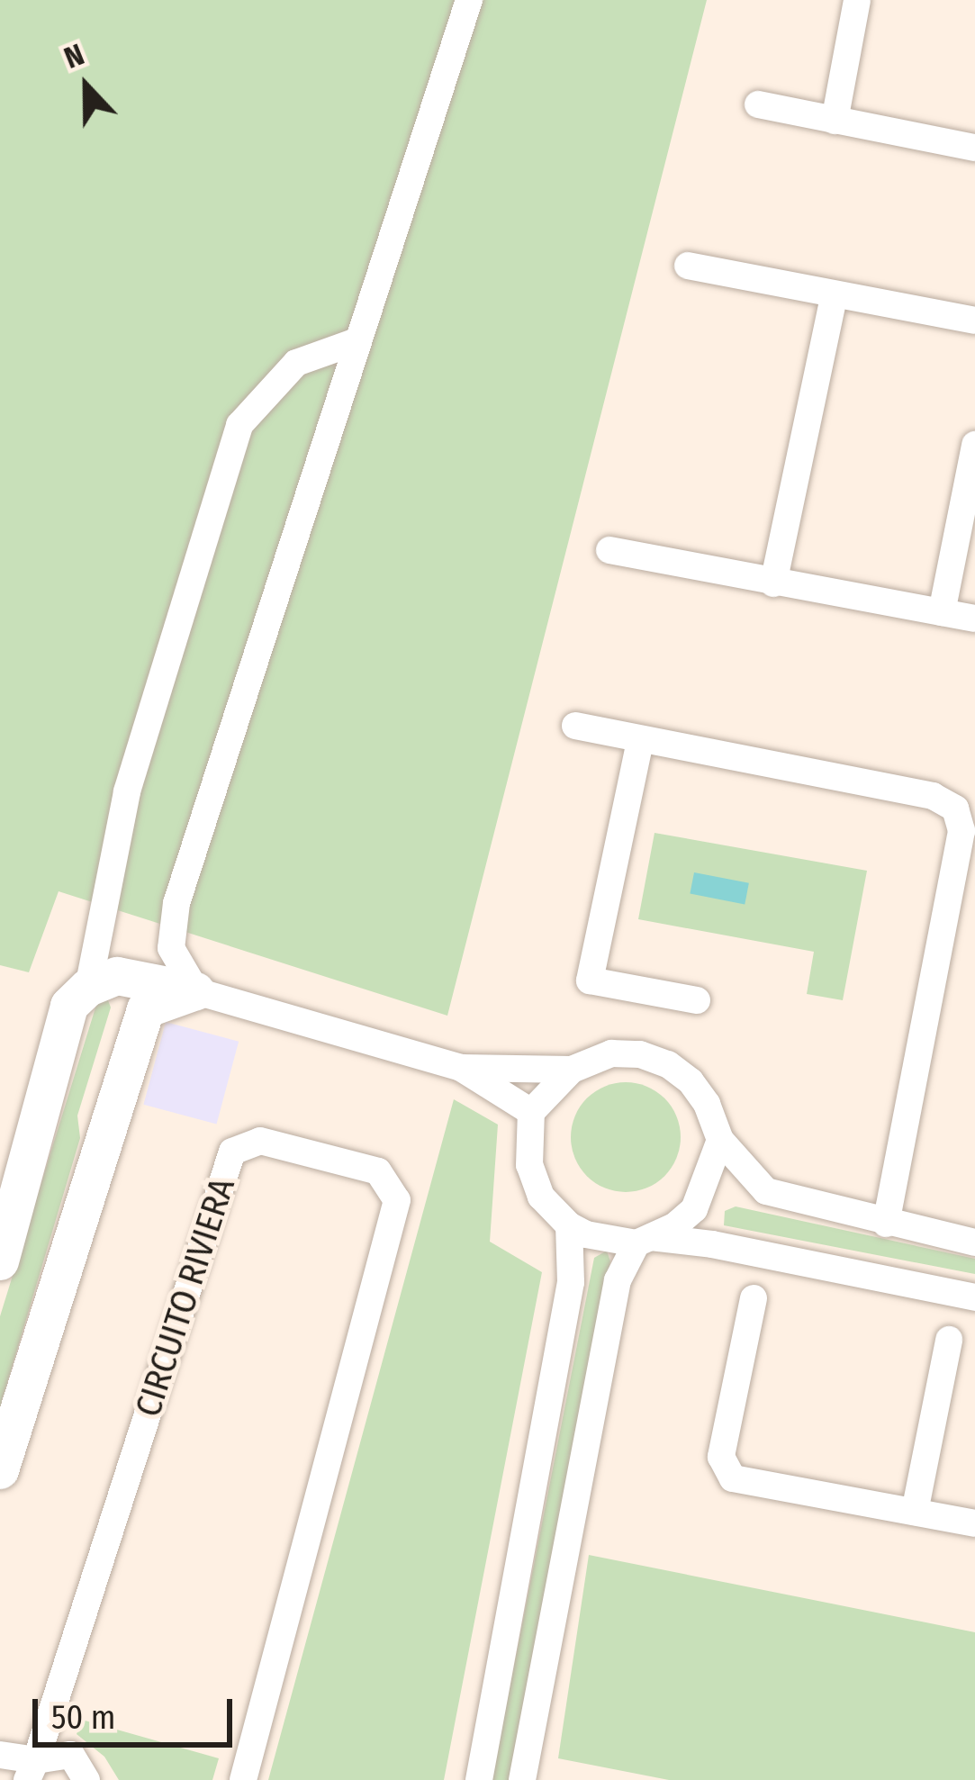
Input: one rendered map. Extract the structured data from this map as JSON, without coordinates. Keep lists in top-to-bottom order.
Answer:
{
  "streets": {
    "street": ["CIRCUITO RIVIERA"]
  },
  "scale_bar": "50 m",
  "north": "top"
}
